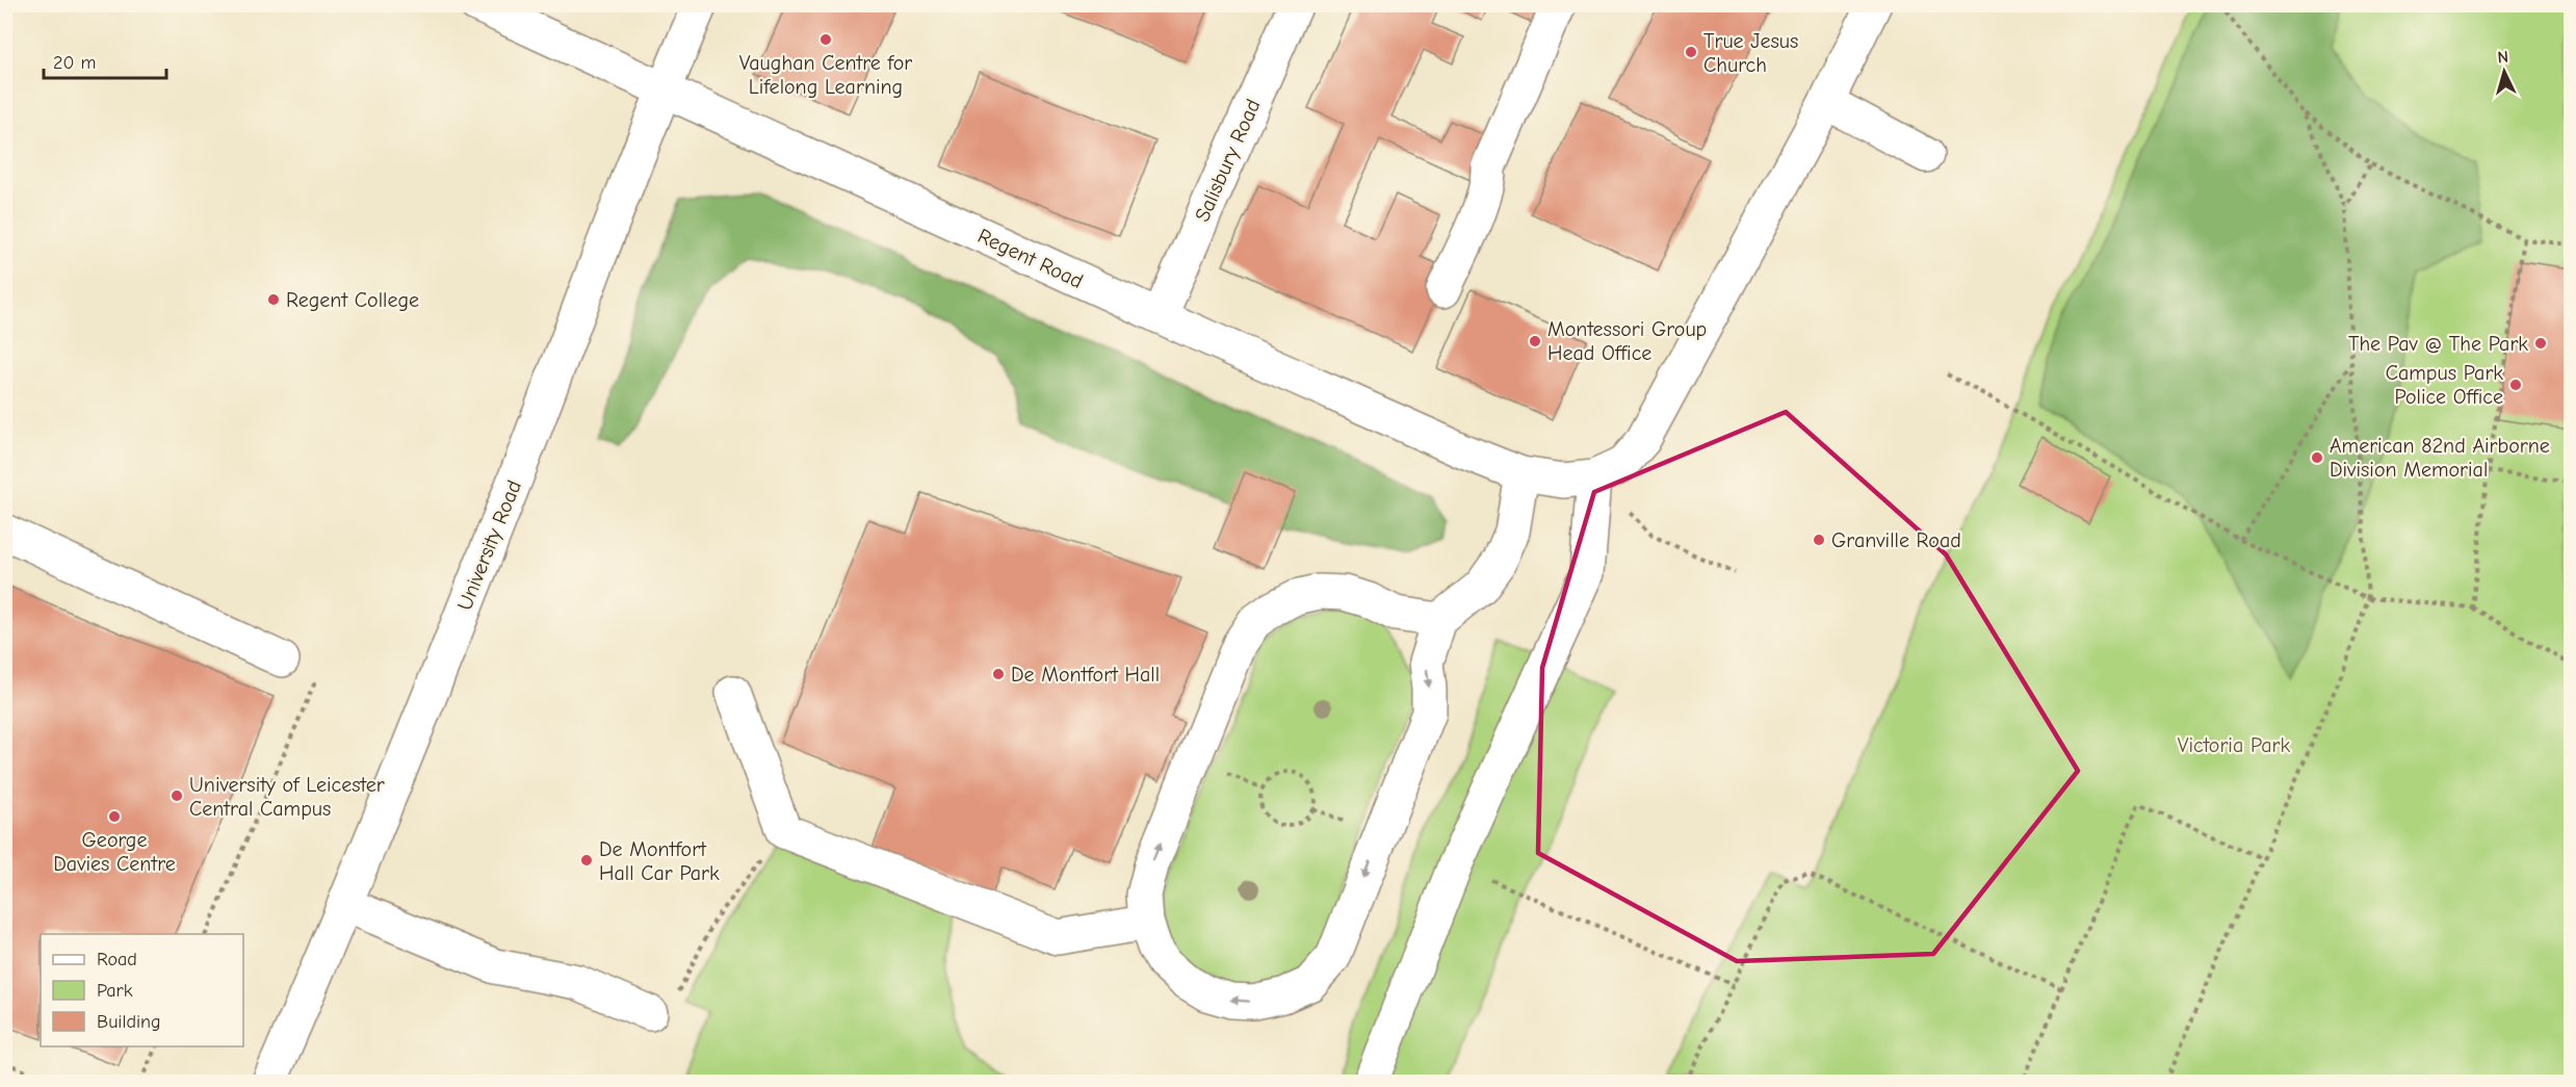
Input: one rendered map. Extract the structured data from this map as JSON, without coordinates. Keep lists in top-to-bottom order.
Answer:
{
  "streets": {
    "street": ["Salisbury Road", "Regent Road", "University Road"]
  },
  "crossings": [
    ["Salisbury Road", "Regent Road"],
    ["Regent Road", "University Road"]
  ],
  "parks": ["Victoria Park"],
  "places": [
    "Vaughan Centre for Lifelong Learning",
    "True Jesus Church",
    "Regent College",
    "Montessori Group Head Office",
    "The Pav @ The Park",
    "Campus Park Police Office",
    "American 82nd Airborne Division Memorial",
    "Granville Road",
    "De Montfort Hall",
    "University of Leicester Central Campus",
    "George Davies Centre",
    "De Montfort Hall Car Park"
  ],
  "legend": ["Road", "Park", "Building"],
  "scale_bar": "20 m",
  "north": "top"
}
